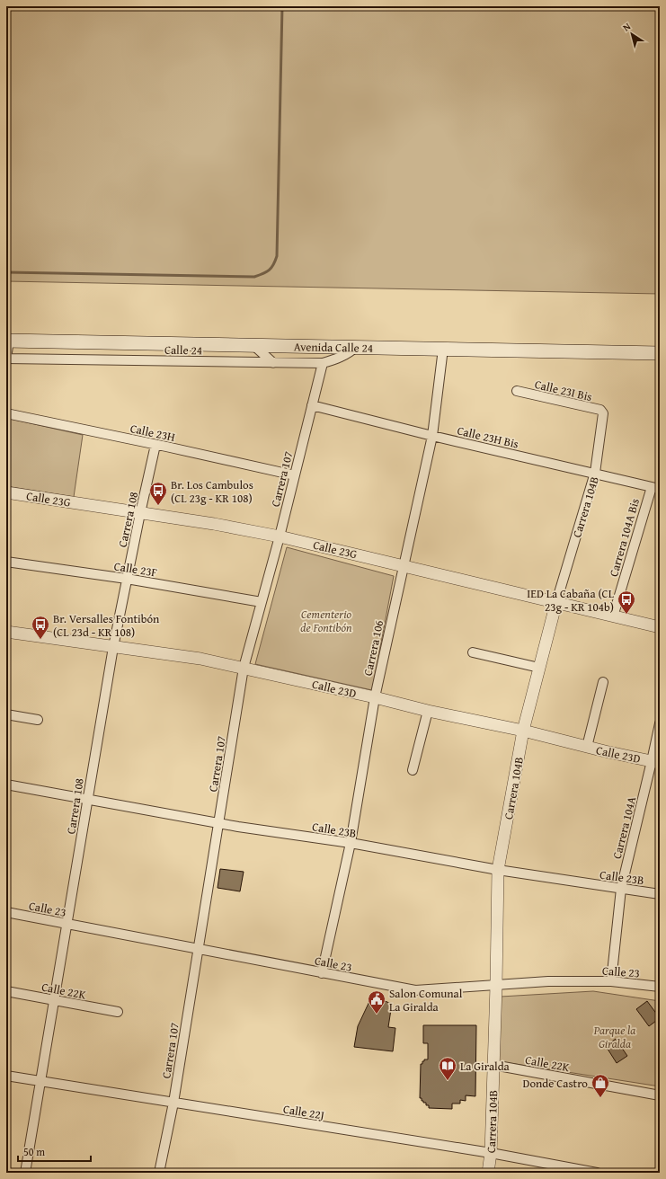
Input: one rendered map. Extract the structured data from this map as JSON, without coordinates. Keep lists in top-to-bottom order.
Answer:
{
  "streets": {
    "main road": ["Avenida Calle 24"],
    "street": [
      "Calle 24",
      "Calle 23I Bis",
      "Calle 23H",
      "Calle 23H Bis",
      "Carrera 107",
      "Calle 23G",
      "Carrera 104B",
      "Carrera 108",
      "Carrera 104A Bis",
      "Calle 23F",
      "Carrera 106",
      "Calle 23D",
      "Carrera 104A",
      "Calle 23B",
      "Calle 23",
      "Calle 22K",
      "Calle 22J"
    ]
  },
  "crossings": [
    ["Avenida Calle 24", "Calle 24"],
    ["Avenida Calle 24", "Carrera 106"],
    ["Calle 24", "Carrera 107"],
    ["Calle 23I Bis", "Carrera 104B"],
    ["Calle 23H", "Carrera 107"],
    ["Calle 23H", "Carrera 108"],
    ["Calle 23H Bis", "Carrera 107"],
    ["Calle 23H Bis", "Carrera 104B"],
    ["Calle 23H Bis", "Carrera 104A Bis"],
    ["Calle 23H Bis", "Carrera 106"],
    ["Carrera 107", "Calle 23G"],
    ["Carrera 107", "Calle 23F"],
    ["Carrera 107", "Calle 23D"],
    ["Carrera 107", "Calle 23B"],
    ["Carrera 107", "Calle 23"],
    ["Carrera 107", "Calle 22J"],
    ["Calle 23G", "Carrera 104B"],
    ["Calle 23G", "Carrera 108"],
    ["Calle 23G", "Carrera 104A Bis"],
    ["Calle 23G", "Carrera 106"],
    ["Carrera 104B", "Calle 23D"],
    ["Carrera 104B", "Calle 23B"],
    ["Carrera 104B", "Calle 23"],
    ["Carrera 104B", "Calle 22K"],
    ["Carrera 104B", "Calle 22J"],
    ["Carrera 108", "Calle 23F"],
    ["Carrera 108", "Calle 23D"],
    ["Carrera 108", "Calle 23B"],
    ["Carrera 108", "Calle 23"],
    ["Carrera 108", "Calle 22K"],
    ["Carrera 108", "Calle 22J"],
    ["Carrera 106", "Calle 23D"],
    ["Carrera 106", "Calle 23B"],
    ["Carrera 106", "Calle 23"],
    ["Calle 23D", "Carrera 104A"],
    ["Carrera 104A", "Calle 23B"],
    ["Carrera 104A", "Calle 23"]
  ],
  "parks": ["Cementerio de Fontibón", "Parque la Giralda"],
  "places": {
    "bus stop": ["Br. Los Cambulos (CL 23g - KR 108)", "IED La Cabaña (CL 23g - KR 104b)", "Br. Versalles Fontibón (CL 23d - KR 108)"],
    "public building": ["Salon Comunal La Giralda"],
    "library": ["La Giralda"],
    "shop": ["Donde Castro"]
  },
  "scale_bar": "50 m",
  "north": "top left"
}
